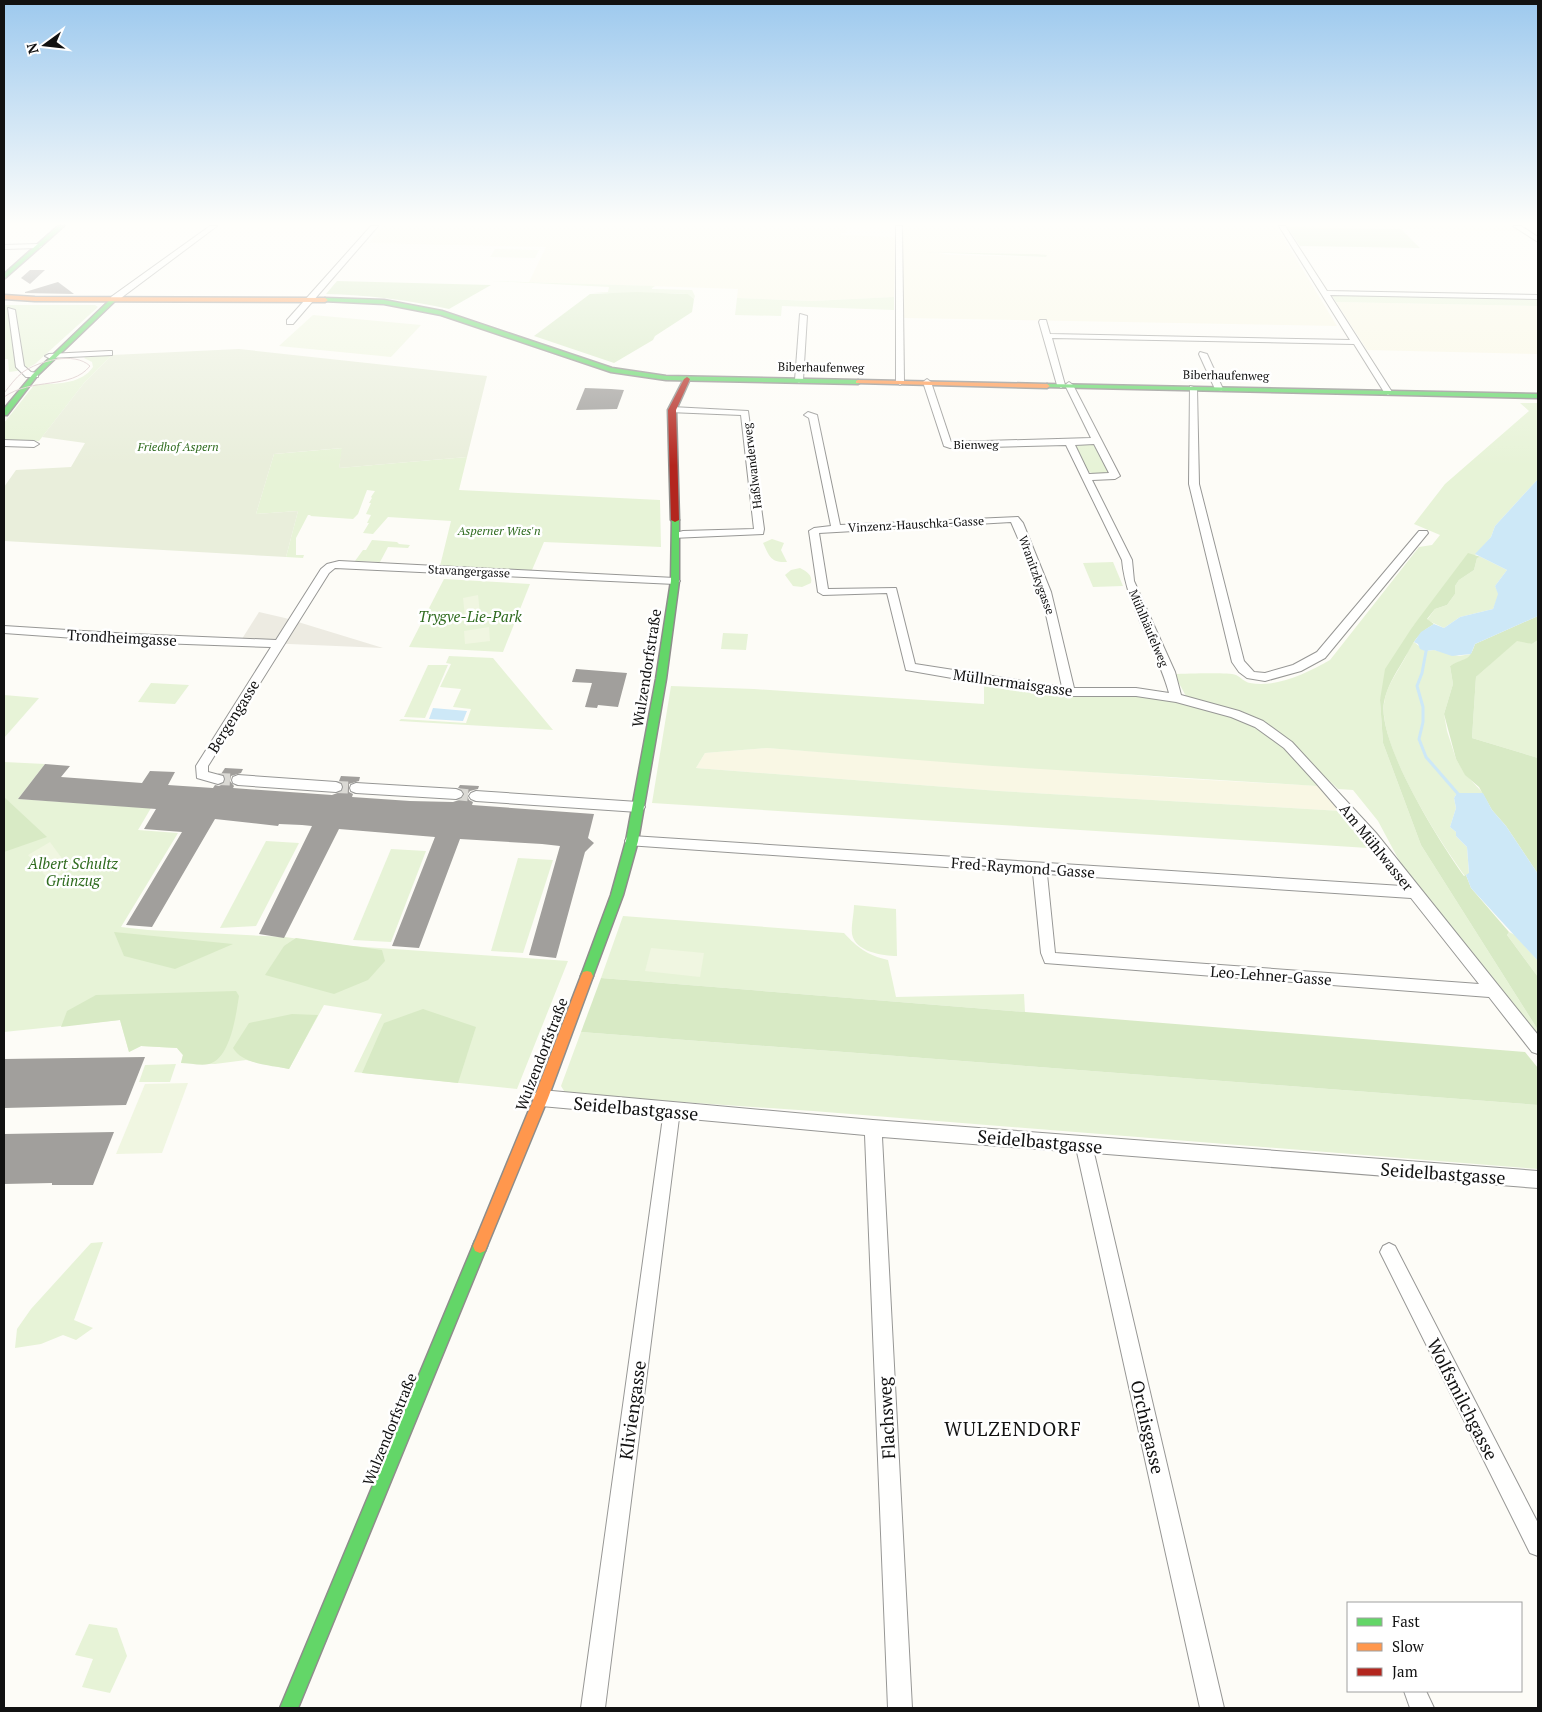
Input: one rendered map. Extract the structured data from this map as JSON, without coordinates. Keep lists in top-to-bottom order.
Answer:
{
  "streets": {
    "main road": ["Biberhaufenweg", "Wulzendorfstraße"],
    "street": [
      "Bienweg",
      "Haßlwanderweg",
      "Vinzenz-Hauschka-Gasse",
      "Stavangergasse",
      "Wranitzkygasse",
      "Mühlhäufelweg",
      "Trondheimgasse",
      "Müllnermaisgasse",
      "Bergengasse",
      "Am Mühlwasser",
      "Fred-Raymond-Gasse",
      "Leo-Lehner-Gasse",
      "Seidelbastgasse",
      "Wolfsmilchgasse",
      "Kliviengasse",
      "Flachsweg",
      "Orchisgasse"
    ]
  },
  "crossings": [
    ["Biberhaufenweg", "Bienweg"],
    ["Biberhaufenweg", "Wulzendorfstraße"],
    ["Bienweg", "Mühlhäufelweg"],
    ["Haßlwanderweg", "Wulzendorfstraße"],
    ["Vinzenz-Hauschka-Gasse", "Wranitzkygasse"],
    ["Vinzenz-Hauschka-Gasse", "Müllnermaisgasse"],
    ["Stavangergasse", "Wulzendorfstraße"],
    ["Wranitzkygasse", "Müllnermaisgasse"],
    ["Mühlhäufelweg", "Müllnermaisgasse"],
    ["Mühlhäufelweg", "Am Mühlwasser"],
    ["Trondheimgasse", "Bergengasse"],
    ["Wulzendorfstraße", "Fred-Raymond-Gasse"],
    ["Wulzendorfstraße", "Seidelbastgasse"],
    ["Müllnermaisgasse", "Am Mühlwasser"],
    ["Am Mühlwasser", "Fred-Raymond-Gasse"],
    ["Am Mühlwasser", "Leo-Lehner-Gasse"],
    ["Fred-Raymond-Gasse", "Leo-Lehner-Gasse"],
    ["Seidelbastgasse", "Kliviengasse"],
    ["Seidelbastgasse", "Flachsweg"],
    ["Seidelbastgasse", "Orchisgasse"]
  ],
  "districts": ["WULZENDORF"],
  "parks": [
    "Friedhof Aspern",
    "Asperner Wies'n",
    "Trygve-Lie-Park",
    "Albert Schultz Grünzug"
  ],
  "legend": ["Fast", "Slow", "Jam"],
  "north": "left"
}
